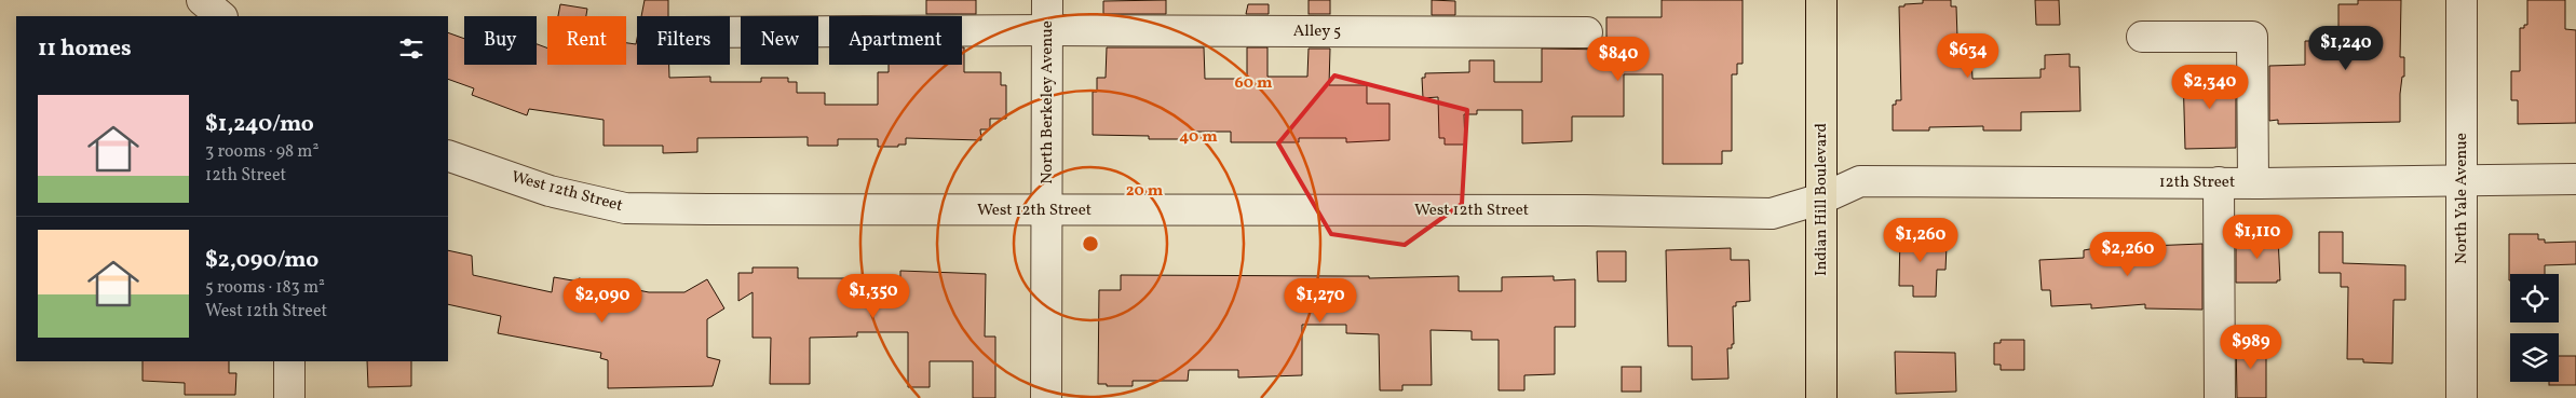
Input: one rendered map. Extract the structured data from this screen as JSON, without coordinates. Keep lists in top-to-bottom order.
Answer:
{
  "streets": {
    "main road": ["Indian Hill Boulevard"],
    "street": [
      "Alley 5",
      "North Berkeley Avenue",
      "12th Street",
      "West 12th Street",
      "North Yale Avenue"
    ]
  },
  "crossings": [
    ["Alley 5", "North Berkeley Avenue"],
    ["North Berkeley Avenue", "West 12th Street"],
    ["12th Street", "West 12th Street"],
    ["12th Street", "North Yale Avenue"],
    ["12th Street", "Indian Hill Boulevard"],
    ["West 12th Street", "Indian Hill Boulevard"]
  ],
  "page": {
    "chip": [
      "Buy",
      "Rent",
      "Filters",
      "New",
      "Apartment"
    ],
    "heading": "11 homes",
    "price": [
      "$1,240",
      "$634",
      "$840",
      "$2,340",
      "$1,110",
      "$1,260",
      "$2,260",
      "$1,350",
      "$2,090",
      "$1,270",
      "$989"
    ],
    "list": [
      {
        "name": "$1,240/mo",
        "note": "3 rooms · 98 m² · 12th Street"
      },
      {
        "name": "$2,090/mo",
        "note": "5 rooms · 183 m² · West 12th Street"
      }
    ]
  },
  "rings": ["60 m", "40 m", "20 m"]
}
